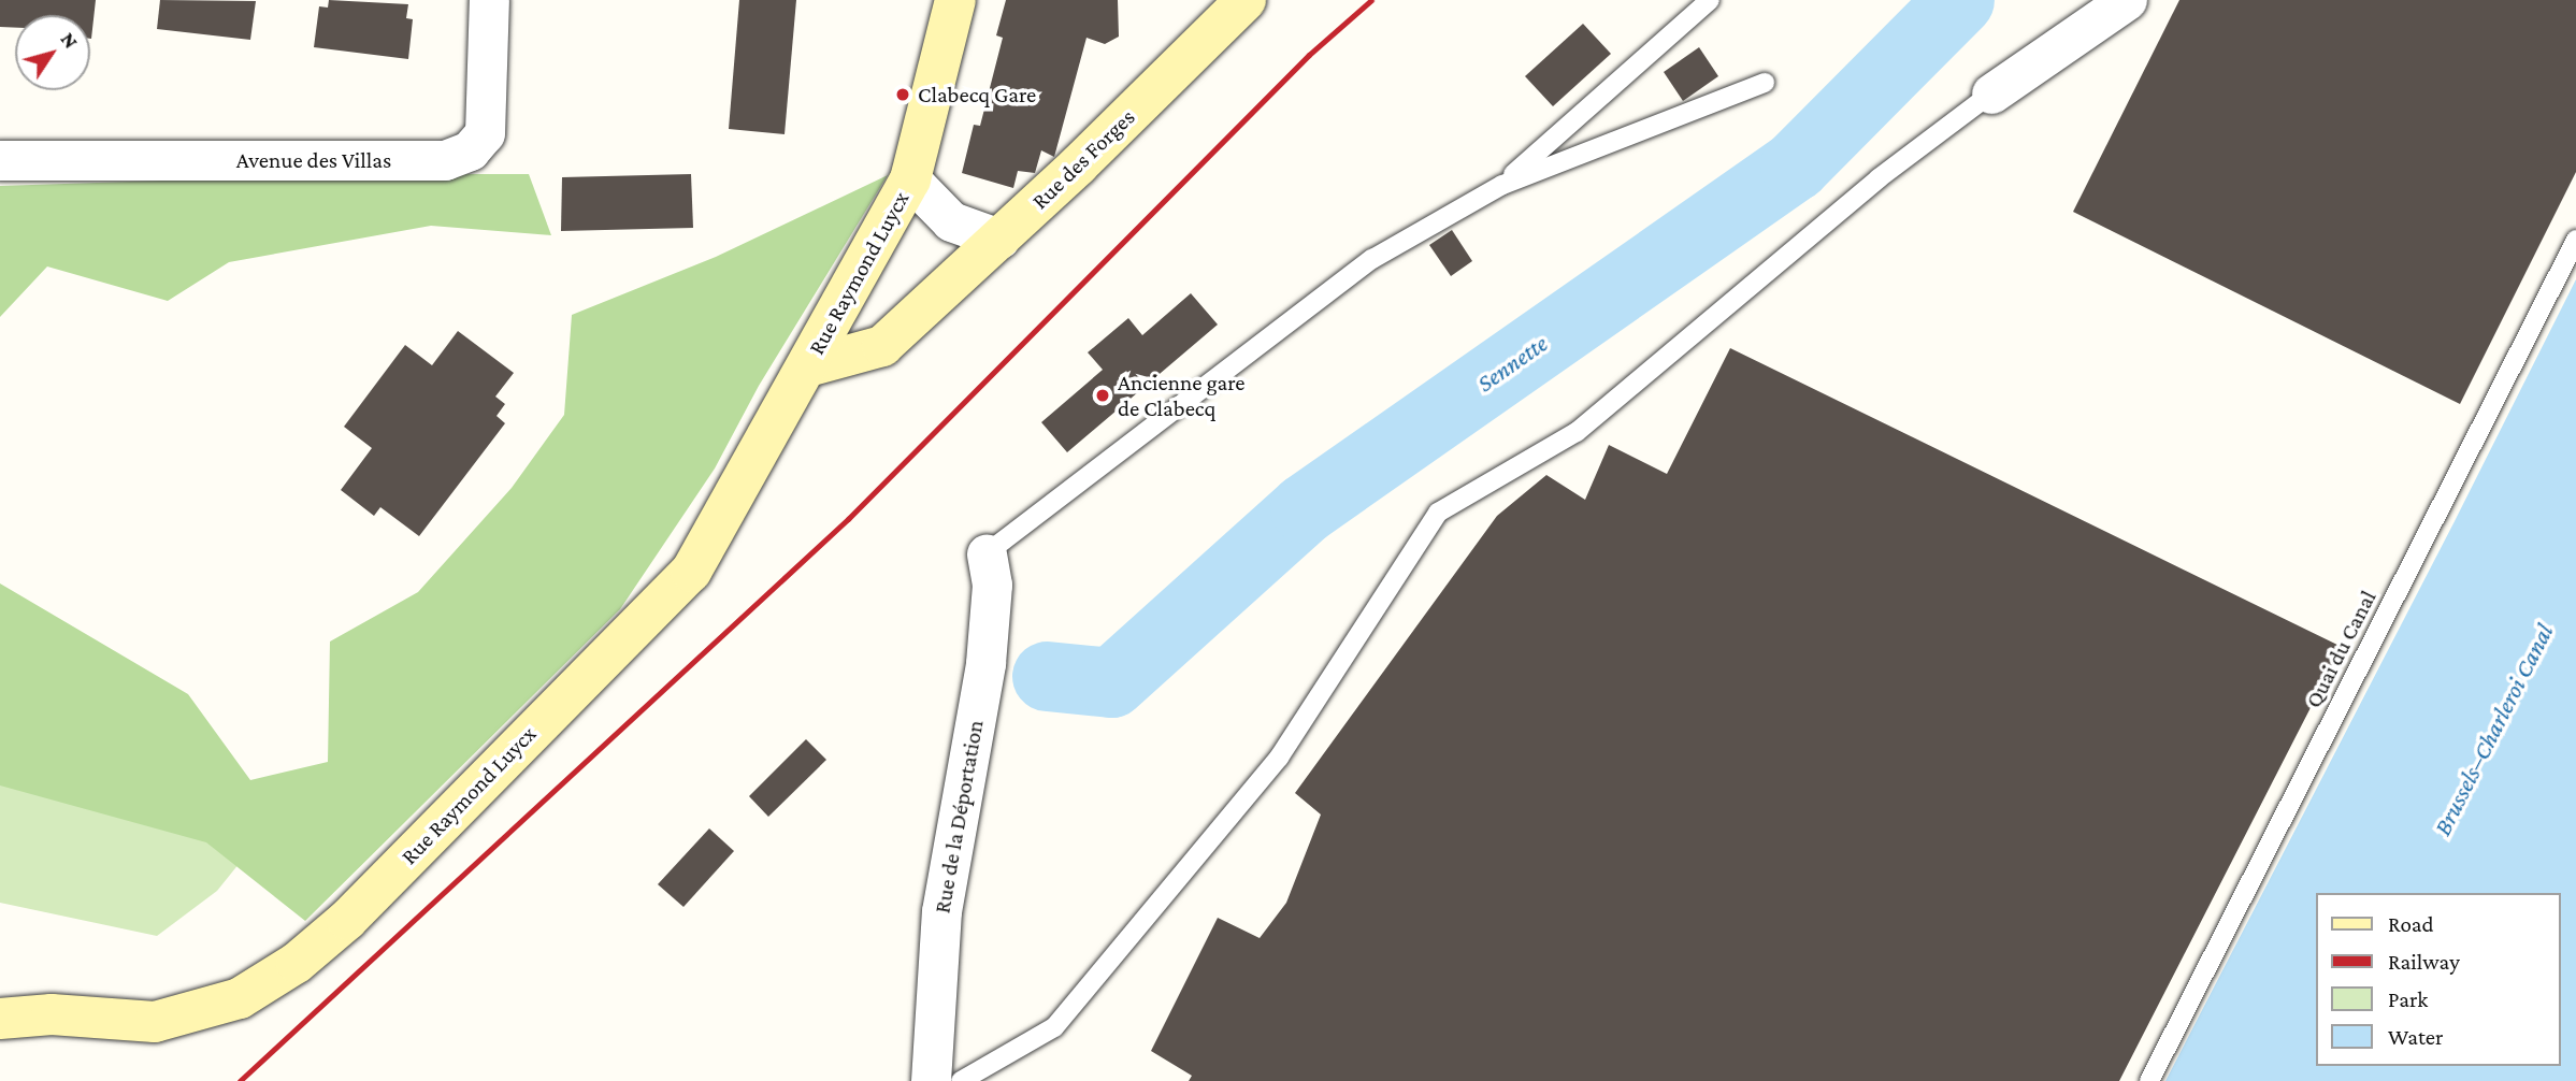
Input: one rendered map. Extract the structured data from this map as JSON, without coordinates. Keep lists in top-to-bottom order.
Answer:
{
  "streets": {
    "main road": ["Rue des Forges", "Rue Raymond Luycx"],
    "street": ["Avenue des Villas", "Rue de la Déportation"],
    "lane": ["Quai du Canal"]
  },
  "crossings": [
    ["Rue des Forges", "Rue Raymond Luycx"]
  ],
  "water": ["Sennette", "Brussels–Charleroi Canal"],
  "places": ["Clabecq Gare", "Ancienne gare de Clabecq"],
  "legend": [
    "Road",
    "Railway",
    "Park",
    "Water"
  ],
  "north": "top right"
}
